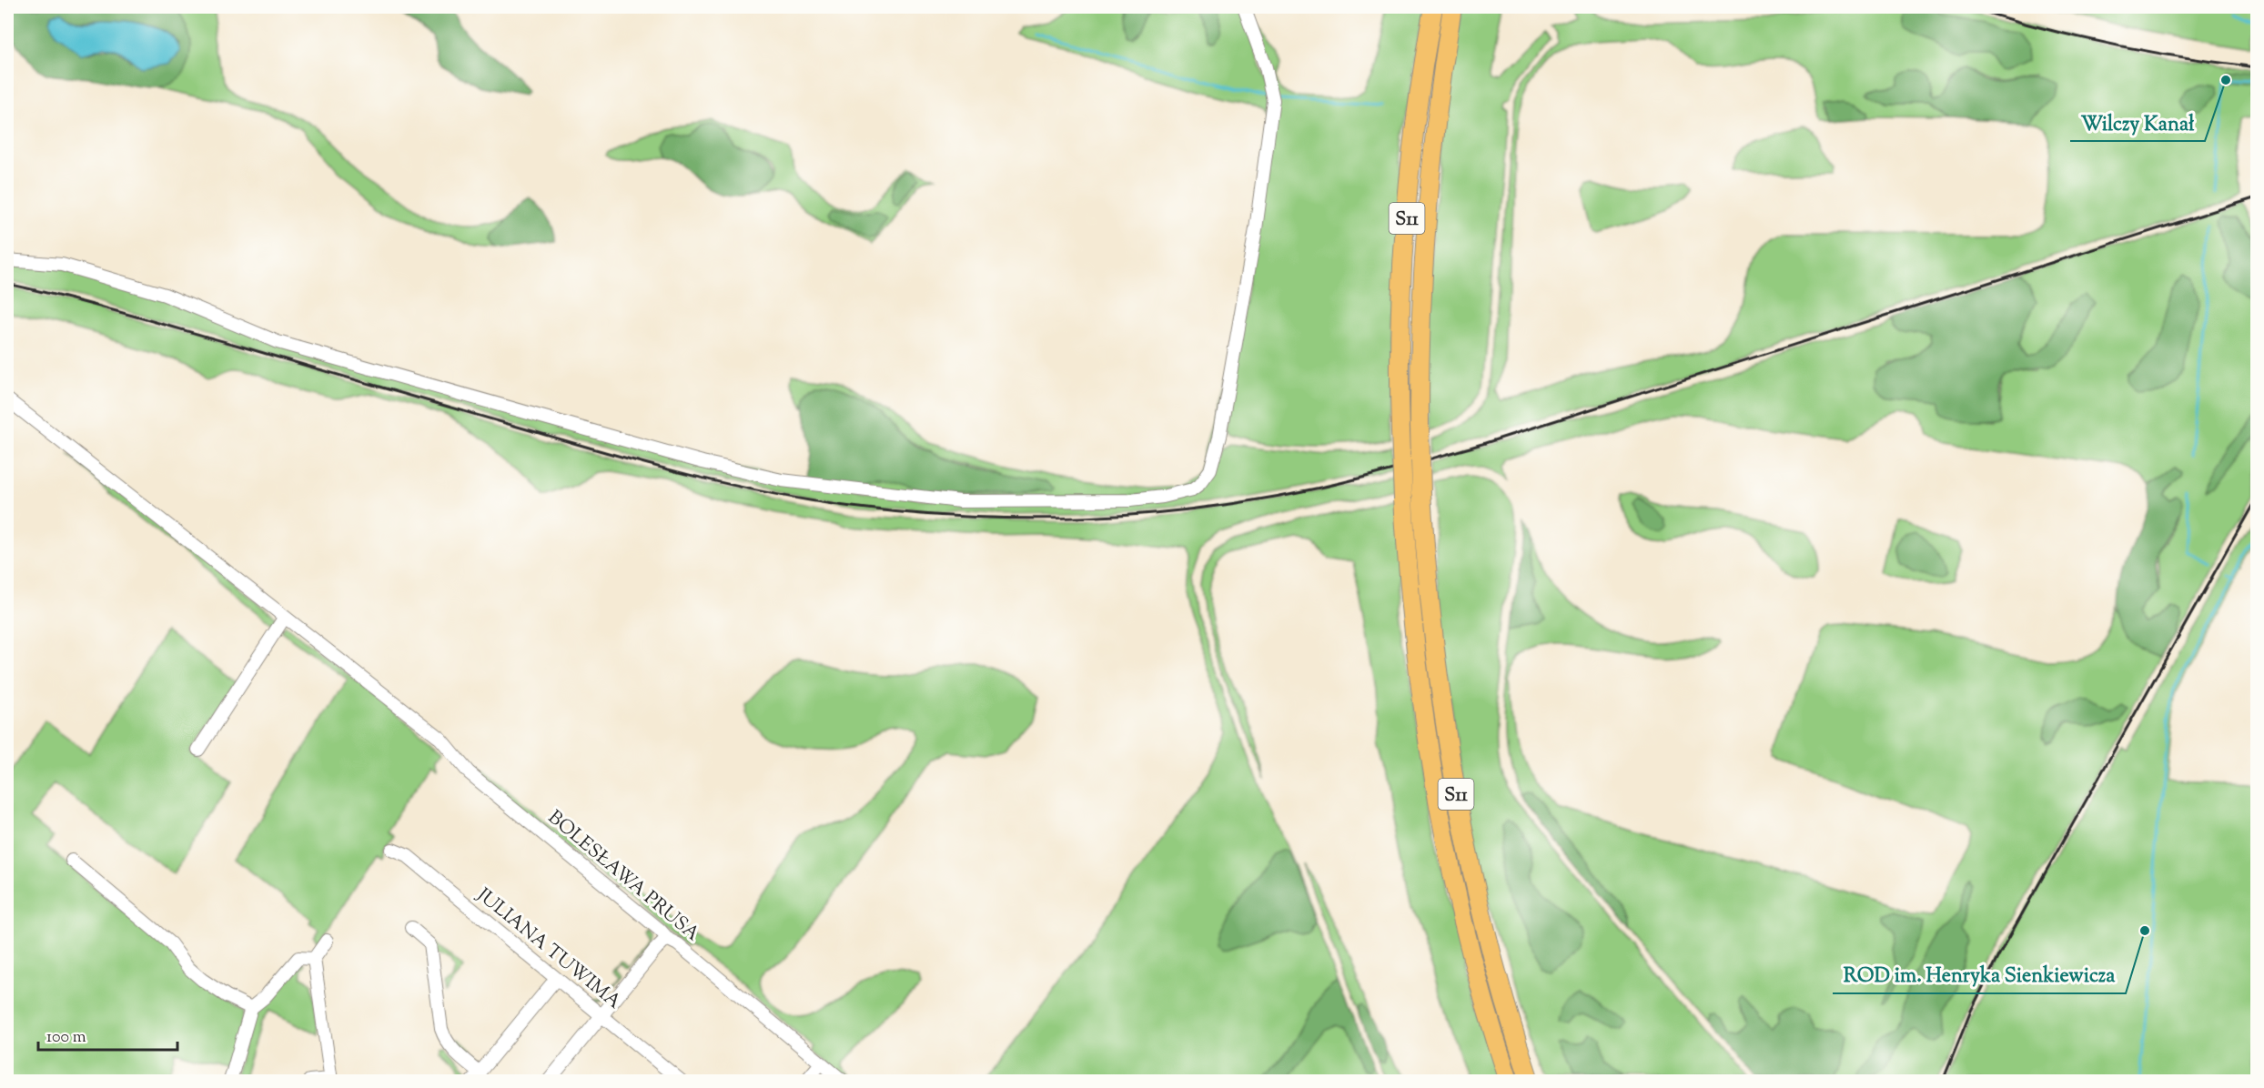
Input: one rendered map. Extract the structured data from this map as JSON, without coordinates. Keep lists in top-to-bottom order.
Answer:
{
  "streets": {
    "highway": ["S11"],
    "street": ["BOLESŁAWA PRUSA", "JULIANA TUWIMA"]
  },
  "places": ["Wilczy Kanał", "ROD im. Henryka Sienkiewicza"],
  "scale_bar": "100 m"
}
